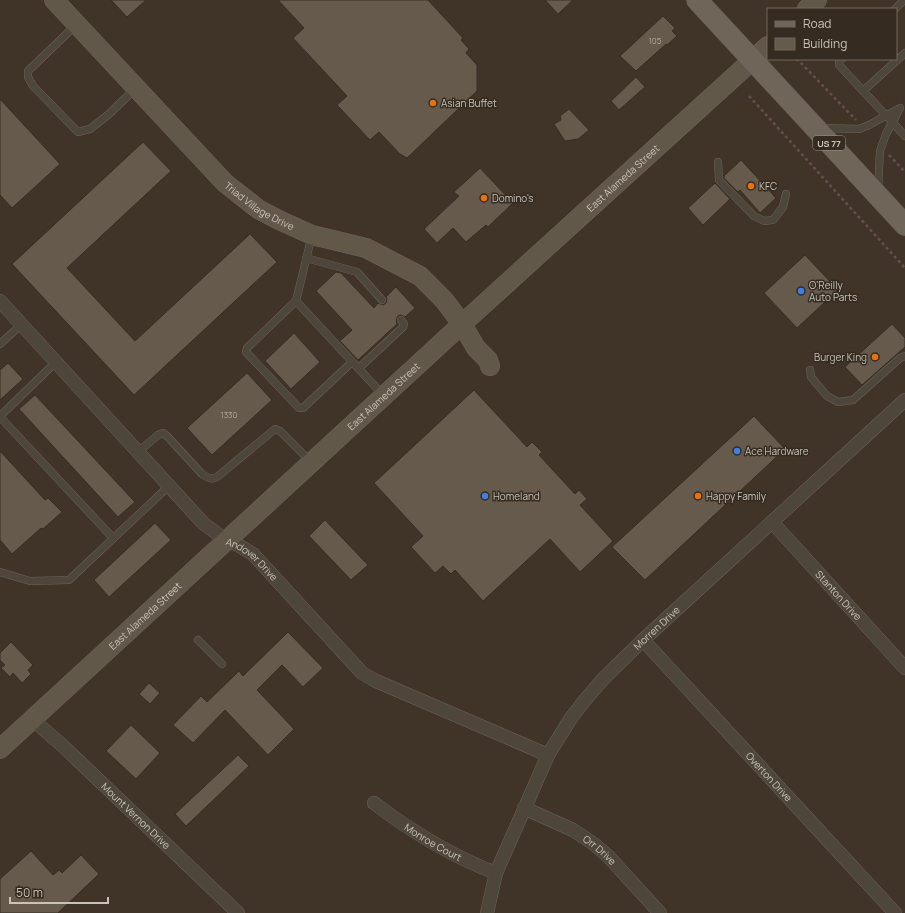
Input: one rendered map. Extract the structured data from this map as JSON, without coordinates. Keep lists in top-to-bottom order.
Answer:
{
  "streets": {
    "main road": ["US 77"],
    "street": [
      "East Alameda Street",
      "Triad Village Drive",
      "Andover Drive",
      "Stanton Drive",
      "Morren Drive",
      "Overton Drive",
      "Mount Vernon Drive",
      "Monroe Court",
      "Orr Drive"
    ]
  },
  "crossings": [
    ["US 77", "East Alameda Street"],
    ["East Alameda Street", "Triad Village Drive"],
    ["East Alameda Street", "Andover Drive"],
    ["East Alameda Street", "Mount Vernon Drive"],
    ["Andover Drive", "Morren Drive"],
    ["Stanton Drive", "Morren Drive"],
    ["Morren Drive", "Overton Drive"],
    ["Morren Drive", "Monroe Court"],
    ["Morren Drive", "Orr Drive"]
  ],
  "places": [
    "Asian Buffet",
    "KFC",
    "Domino's",
    "O'Reilly Auto Parts",
    "Burger King",
    "Ace Hardware",
    "Homeland",
    "Happy Family"
  ],
  "house_numbers": ["105", "1330"],
  "legend": ["Road", "Building"],
  "scale_bar": "50 m"
}
